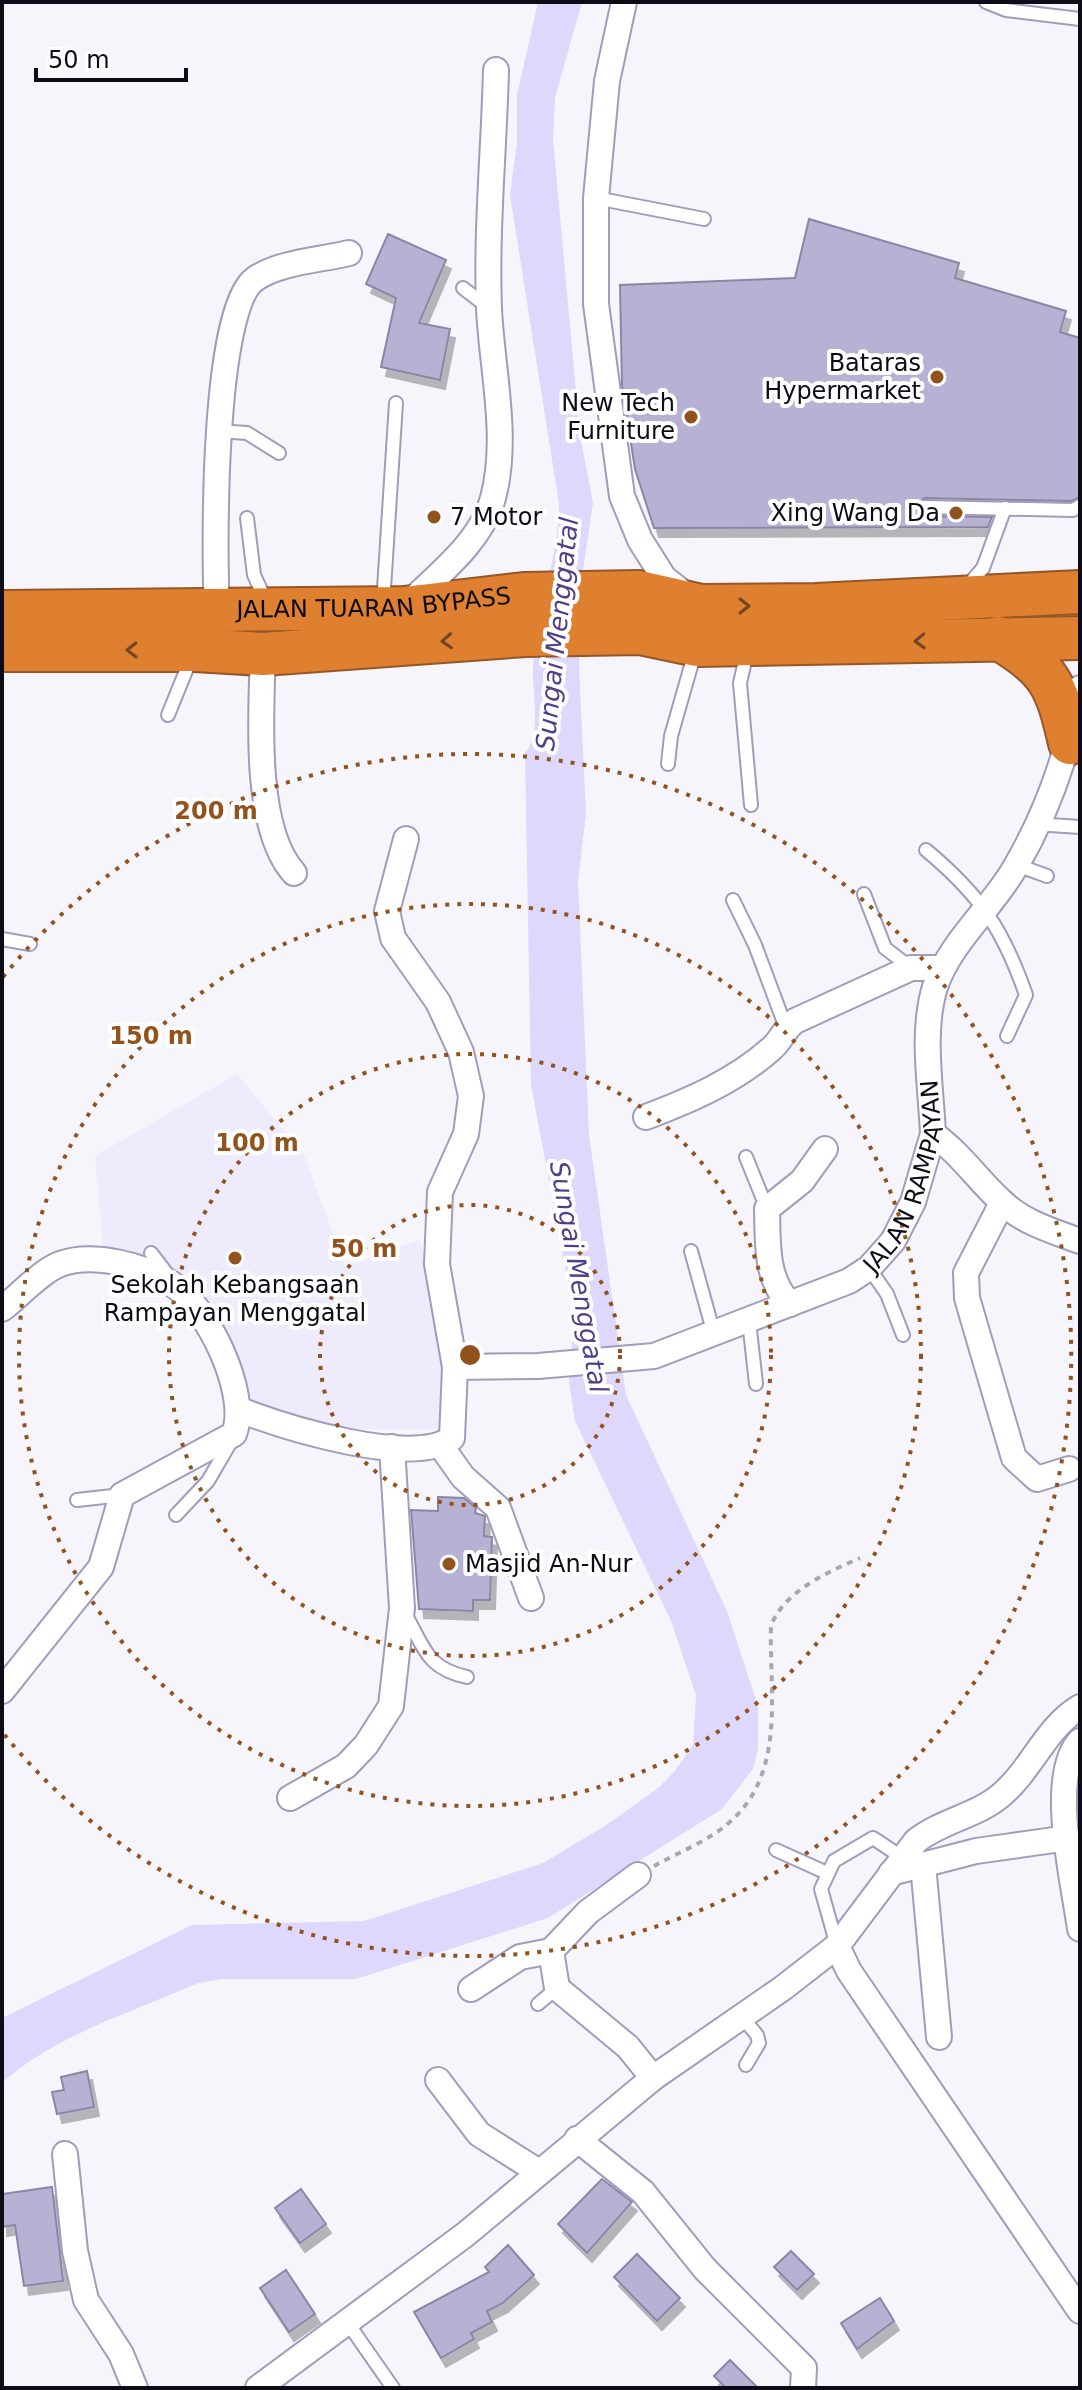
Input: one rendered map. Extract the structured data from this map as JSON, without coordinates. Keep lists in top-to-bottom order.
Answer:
{
  "streets": {
    "highway": ["JALAN TUARAN BYPASS"],
    "street": ["JALAN RAMPAYAN"]
  },
  "water": ["Sungai Menggatal"],
  "places": [
    "Bataras Hypermarket",
    "New Tech Furniture",
    "Xing Wang Da",
    "7 Motor",
    "Sekolah Kebangsaan Rampayan Menggatal",
    "Masjid An-Nur"
  ],
  "scale_bar": "50 m",
  "rings": [
    "200 m",
    "150 m",
    "100 m",
    "50 m"
  ]
}
